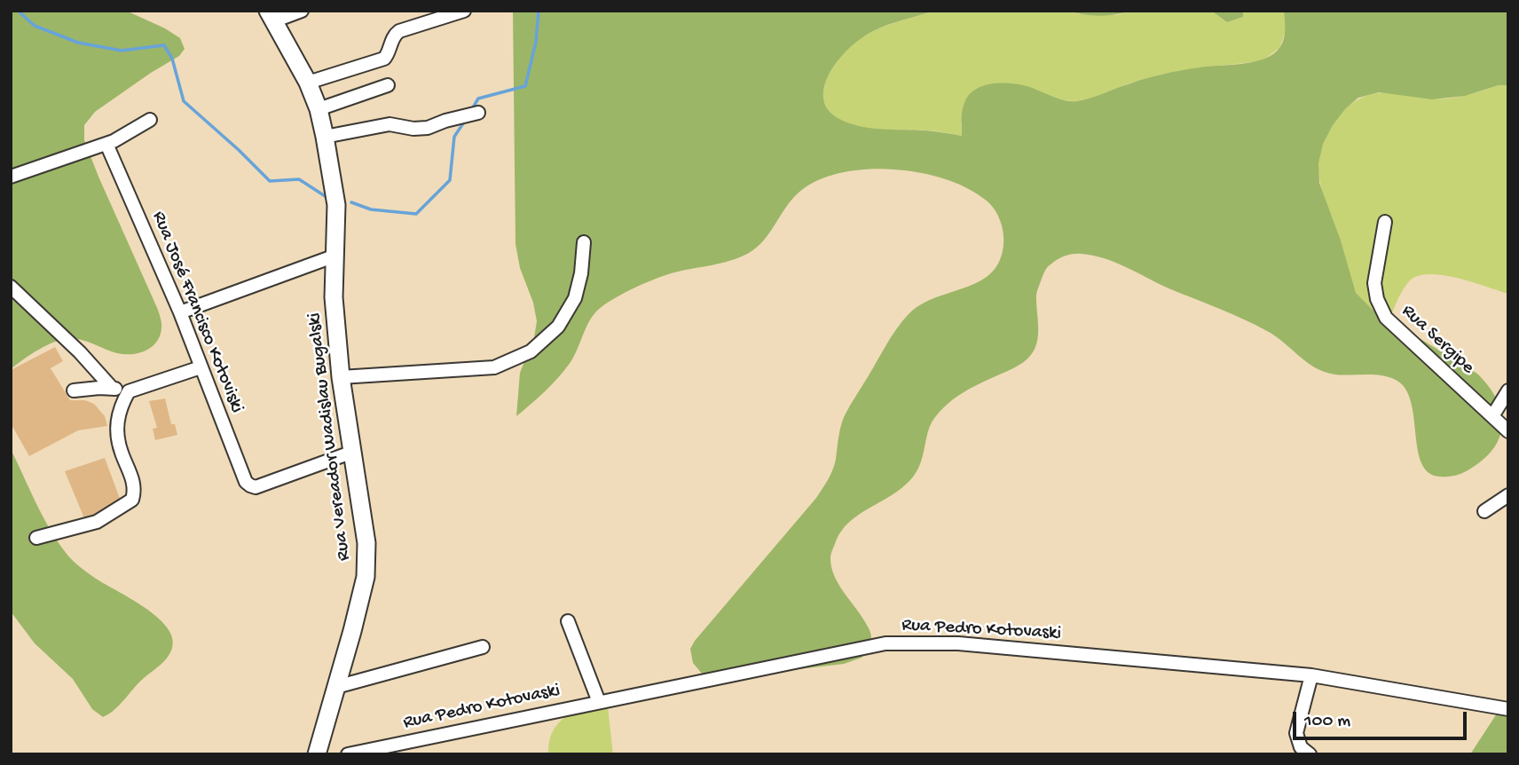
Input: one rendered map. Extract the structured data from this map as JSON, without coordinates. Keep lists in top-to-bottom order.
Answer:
{
  "streets": {
    "main road": ["Rua Vereador Wadislau Bugalski"],
    "street": ["Rua José Francisco Kotoviski", "Rua Sergipe", "Rua Pedro Kotovaski"]
  },
  "crossings": [
    ["Rua José Francisco Kotoviski", "Rua Vereador Wadislau Bugalski"]
  ],
  "scale_bar": "100 m"
}
